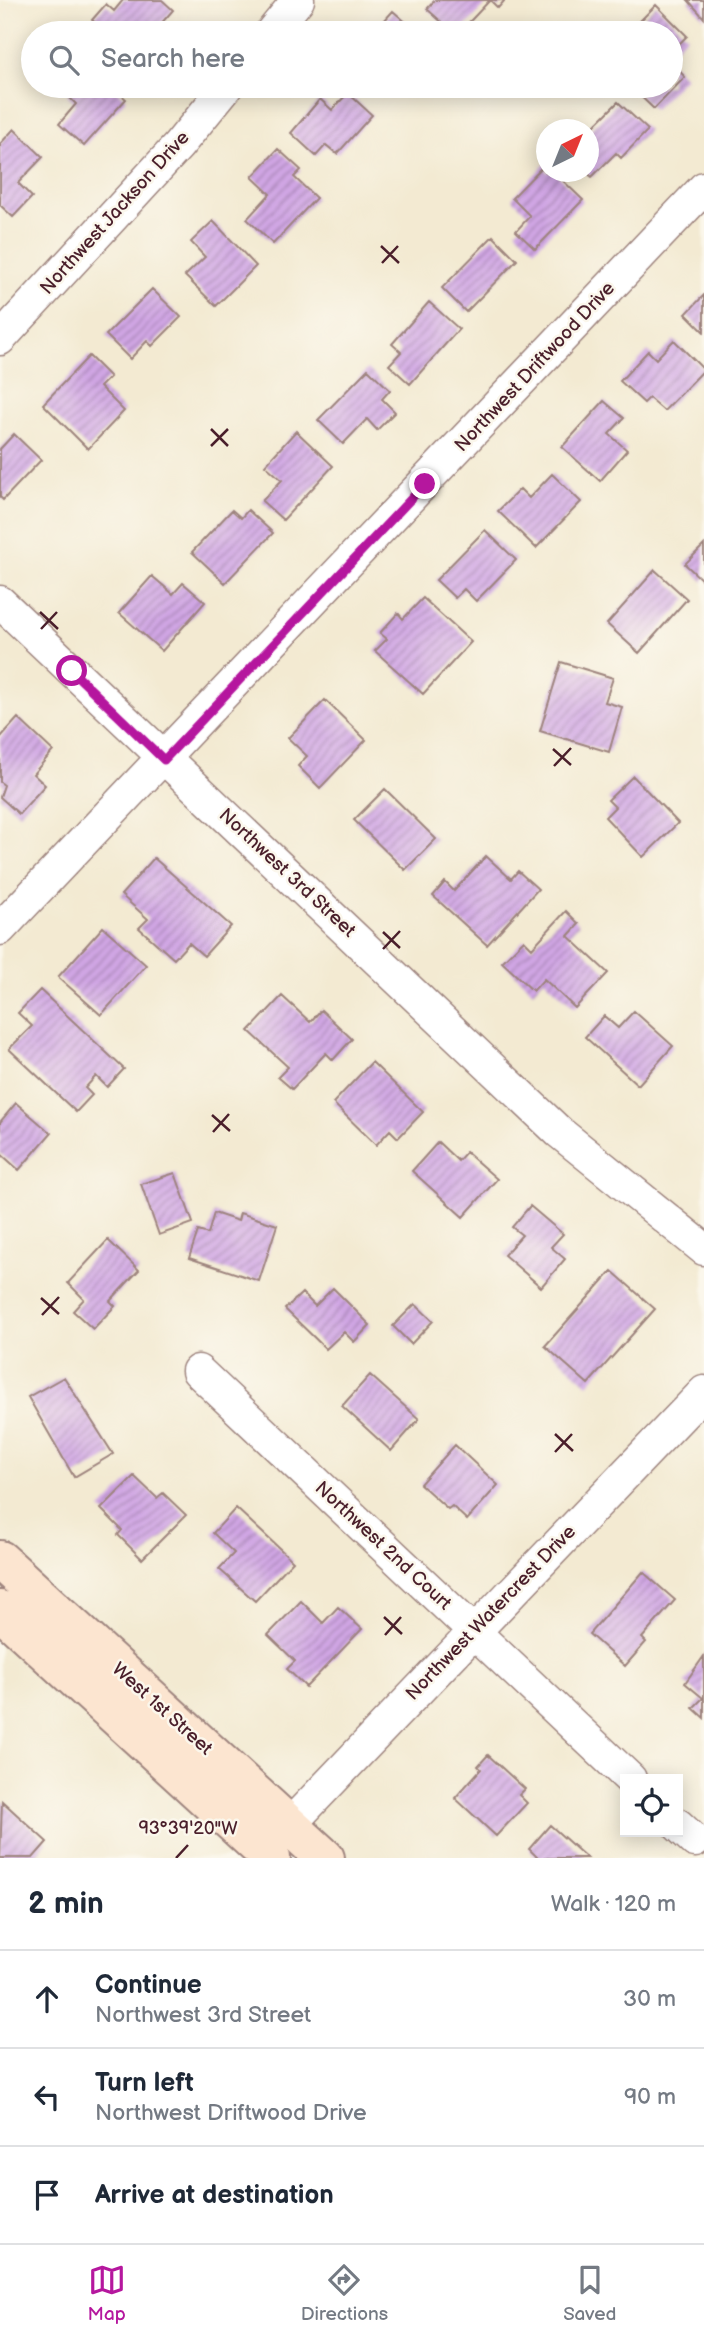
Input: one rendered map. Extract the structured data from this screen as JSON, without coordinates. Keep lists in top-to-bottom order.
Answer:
{
  "streets": {
    "main road": ["West 1st Street"],
    "street": [
      "Northwest Jackson Drive",
      "Northwest Driftwood Drive",
      "Northwest 3rd Street",
      "Northwest 2nd Court",
      "Northwest Watercrest Drive"
    ]
  },
  "crossings": [
    ["Northwest Driftwood Drive", "Northwest 3rd Street"],
    ["Northwest 2nd Court", "Northwest Watercrest Drive"],
    ["Northwest Watercrest Drive", "West 1st Street"]
  ],
  "north": "top right",
  "page": {
    "search": "Search here",
    "heading": ["2 min", "Walk · 120 m"],
    "list": [
      ["Continue", "Northwest 3rd Street", "30 m"],
      ["Turn left", "Northwest Driftwood Drive", "90 m"],
      "Arrive at destination"
    ],
    "nav": ["Map", "Directions", "Saved"]
  },
  "coordinates": ["93°39'20\"W"]
}
